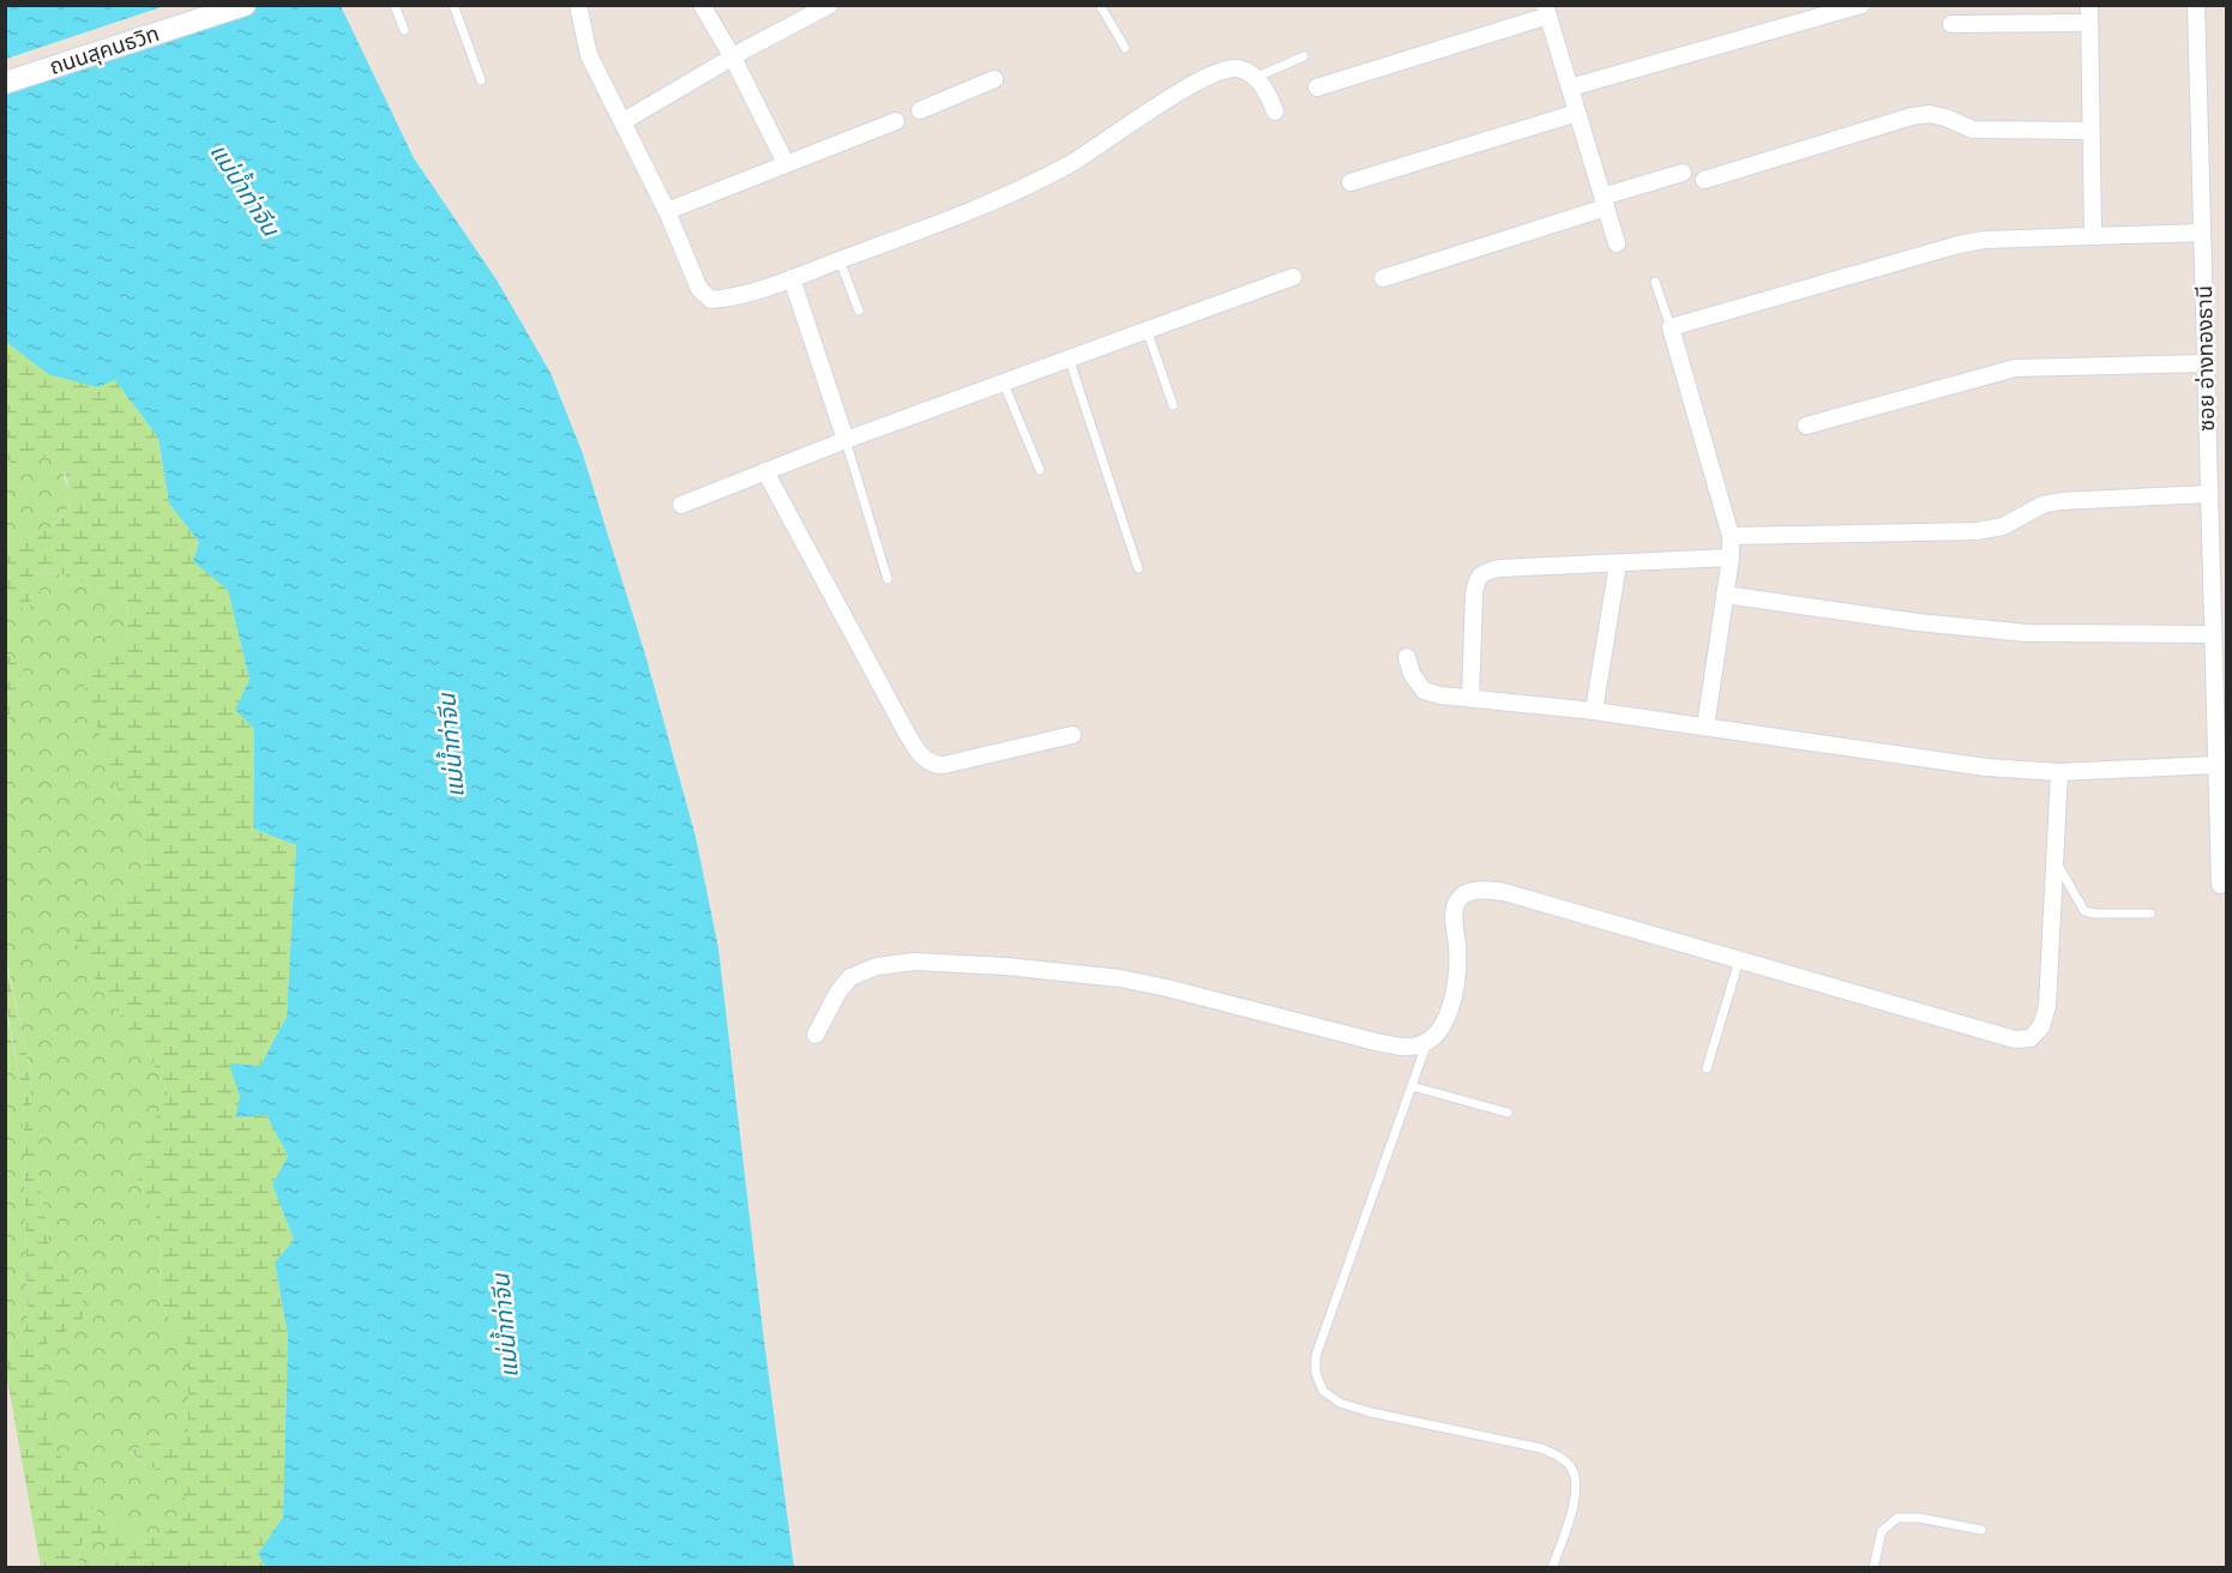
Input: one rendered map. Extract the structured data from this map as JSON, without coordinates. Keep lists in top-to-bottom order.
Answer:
{
  "streets": {
    "main road": ["ถนนสุคนธวิท"],
    "street": ["ซอย อ่างทองธานี"]
  },
  "water": ["แม่น้ำท่าจีน"]
}
